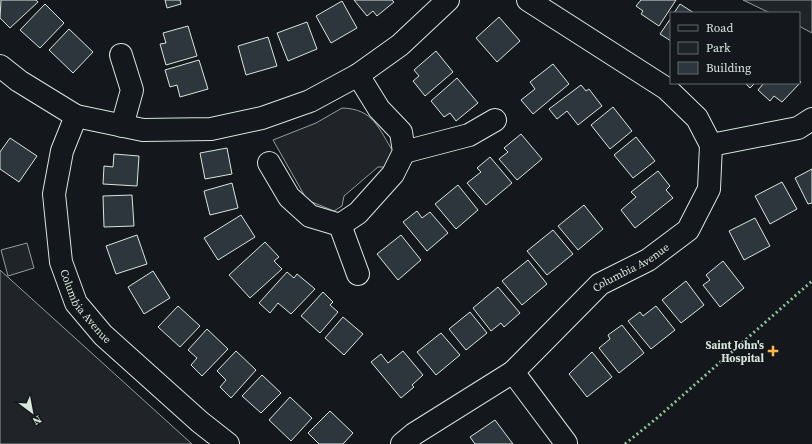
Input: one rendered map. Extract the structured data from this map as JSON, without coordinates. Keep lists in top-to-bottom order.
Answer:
{
  "streets": {
    "street": ["Columbia Avenue"]
  },
  "places": {
    "health": ["Saint John's Hospital"]
  },
  "legend": ["Road", "Park", "Building"],
  "north": "bottom right"
}
